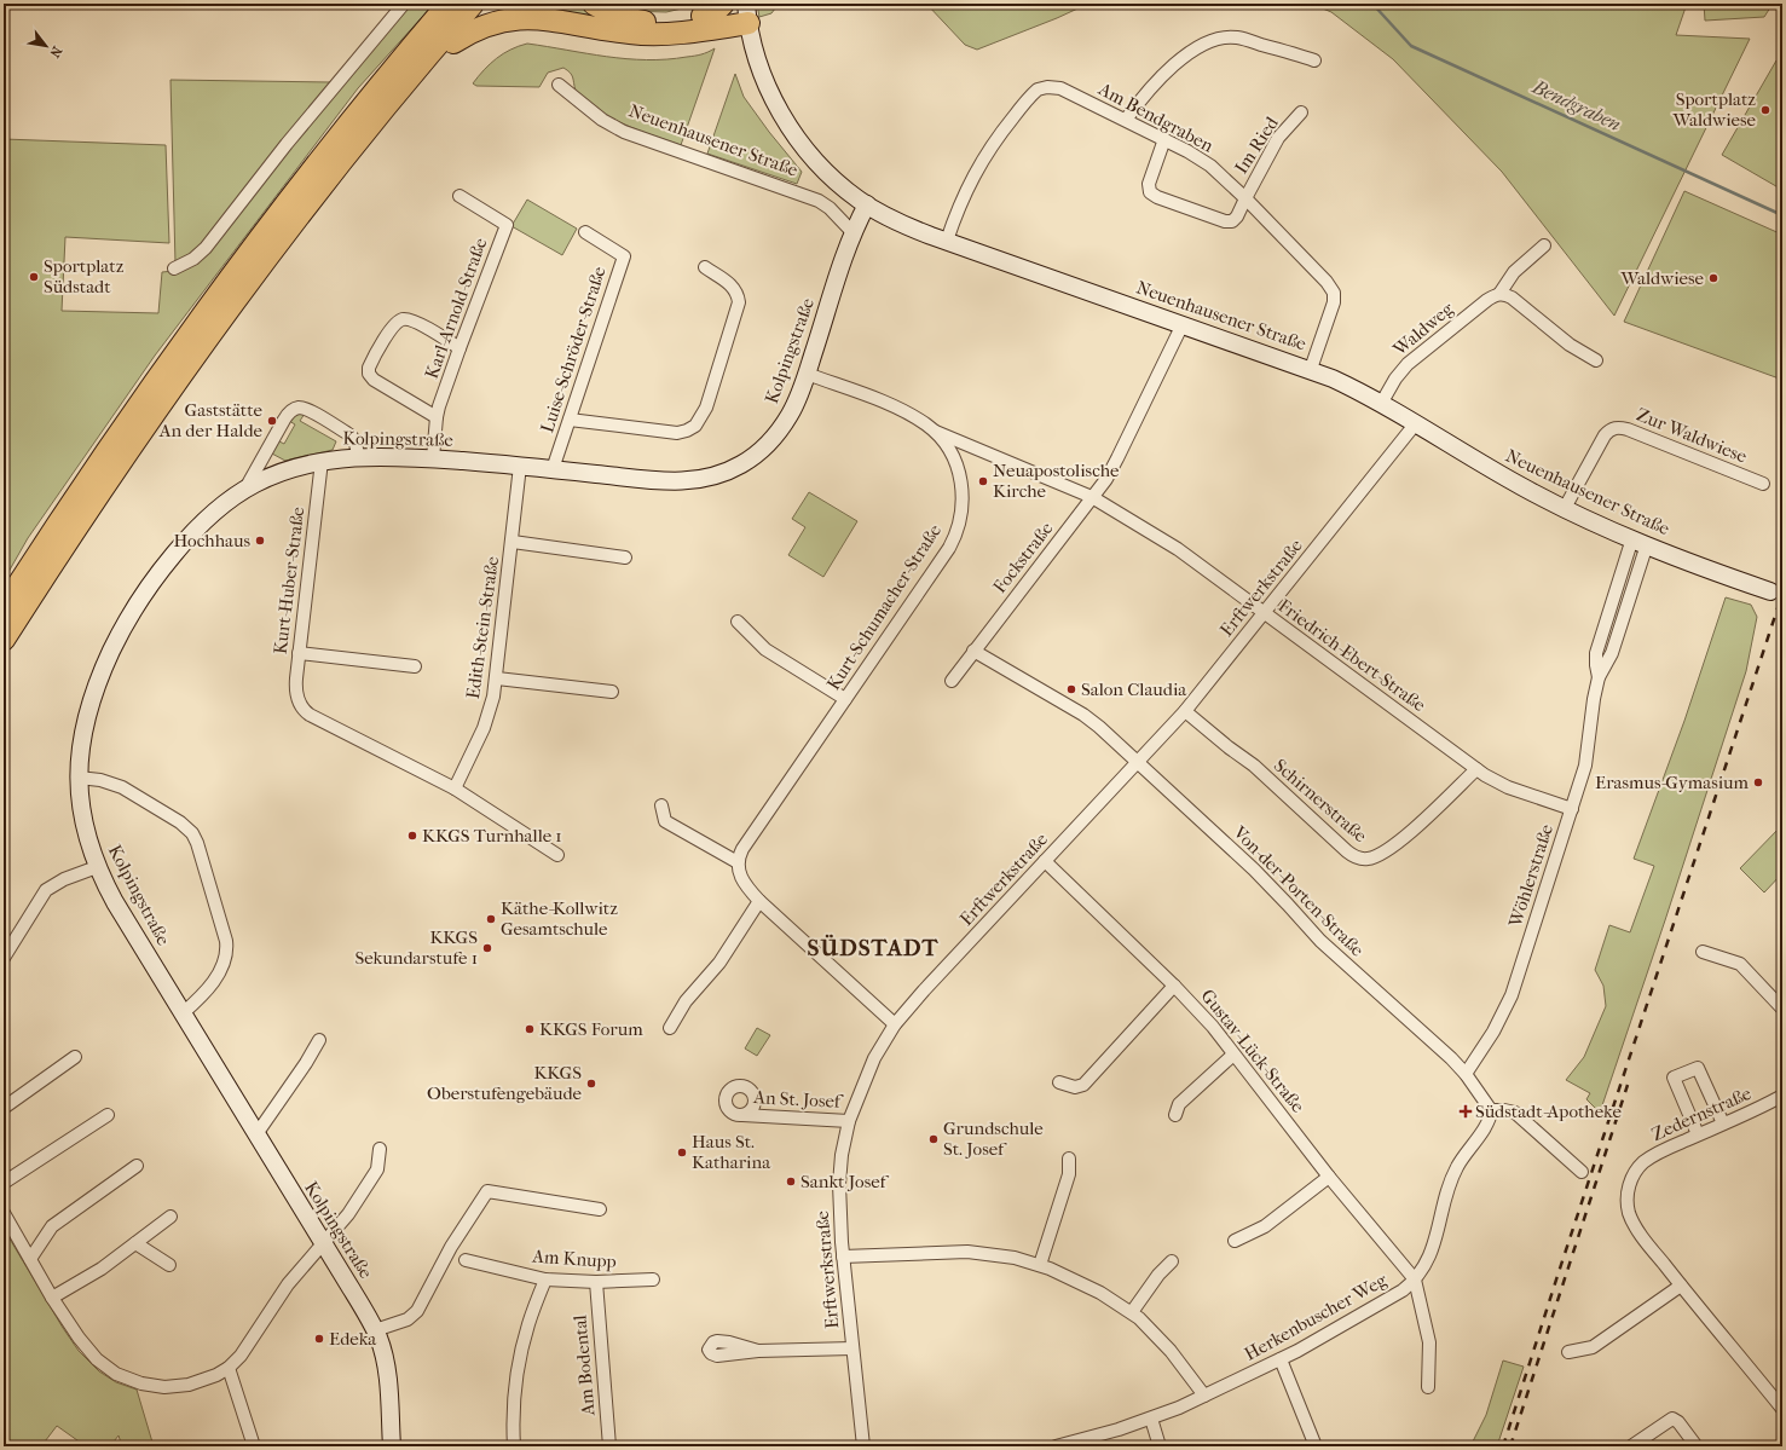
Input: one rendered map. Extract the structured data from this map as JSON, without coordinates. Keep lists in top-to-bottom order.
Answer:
{
  "streets": {
    "street": [
      "Am Bendgraben",
      "Neuenhausener Straße",
      "Im Ried",
      "Karl-Arnold-Straße",
      "Waldweg",
      "Luise-Schröder-Straße",
      "Kolpingstraße",
      "Zur Waldwiese",
      "Fockstraße",
      "Kurt-Huber-Straße",
      "Erftwerkstraße",
      "Kurt-Schumacher-Straße",
      "Edith-Stein-Straße",
      "Friedrich-Ebert-Straße",
      "Schirnerstraße",
      "Wöhlerstraße",
      "Von-der-Porten-Straße",
      "Gustav-Lück-Straße",
      "An St. Josef",
      "Zedernstraße",
      "Am Knupp",
      "Herkenbuscher Weg",
      "Am Bodental"
    ]
  },
  "crossings": [
    ["Am Bendgraben", "Neuenhausener Straße"],
    ["Am Bendgraben", "Im Ried"],
    ["Neuenhausener Straße", "Waldweg"],
    ["Neuenhausener Straße", "Kolpingstraße"],
    ["Neuenhausener Straße", "Zur Waldwiese"],
    ["Neuenhausener Straße", "Fockstraße"],
    ["Neuenhausener Straße", "Erftwerkstraße"],
    ["Neuenhausener Straße", "Wöhlerstraße"],
    ["Karl-Arnold-Straße", "Kolpingstraße"],
    ["Luise-Schröder-Straße", "Kolpingstraße"],
    ["Kolpingstraße", "Kurt-Huber-Straße"],
    ["Kolpingstraße", "Kurt-Schumacher-Straße"],
    ["Kolpingstraße", "Edith-Stein-Straße"],
    ["Fockstraße", "Friedrich-Ebert-Straße"],
    ["Fockstraße", "Von-der-Porten-Straße"],
    ["Kurt-Huber-Straße", "Edith-Stein-Straße"],
    ["Erftwerkstraße", "Friedrich-Ebert-Straße"],
    ["Erftwerkstraße", "Schirnerstraße"],
    ["Erftwerkstraße", "Von-der-Porten-Straße"],
    ["Erftwerkstraße", "Gustav-Lück-Straße"],
    ["Erftwerkstraße", "An St. Josef"],
    ["Kurt-Schumacher-Straße", "Friedrich-Ebert-Straße"],
    ["Friedrich-Ebert-Straße", "Schirnerstraße"],
    ["Friedrich-Ebert-Straße", "Wöhlerstraße"],
    ["Wöhlerstraße", "Von-der-Porten-Straße"],
    ["Von-der-Porten-Straße", "Herkenbuscher Weg"],
    ["Gustav-Lück-Straße", "Herkenbuscher Weg"],
    ["Am Knupp", "Am Bodental"]
  ],
  "districts": ["SÜDSTADT"],
  "water": ["Bendgraben"],
  "places": {
    "other": [
      "Sportplatz Waldwiese",
      "Sportplatz Südstadt",
      "Waldwiese",
      "Gaststätte An der Halde",
      "Neuapostolische Kirche",
      "Hochhaus",
      "Salon Claudia",
      "Erasmus-Gymasium",
      "KKGS Turnhalle 1",
      "Käthe-Kollwitz Gesamtschule",
      "KKGS Sekundarstufe 1",
      "KKGS Forum",
      "KKGS Oberstufengebäude",
      "Grundschule St. Josef",
      "Haus St. Katharina",
      "Sankt Josef",
      "Edeka"
    ],
    "health": ["Südstadt-Apotheke"]
  },
  "north": "bottom right"
}
